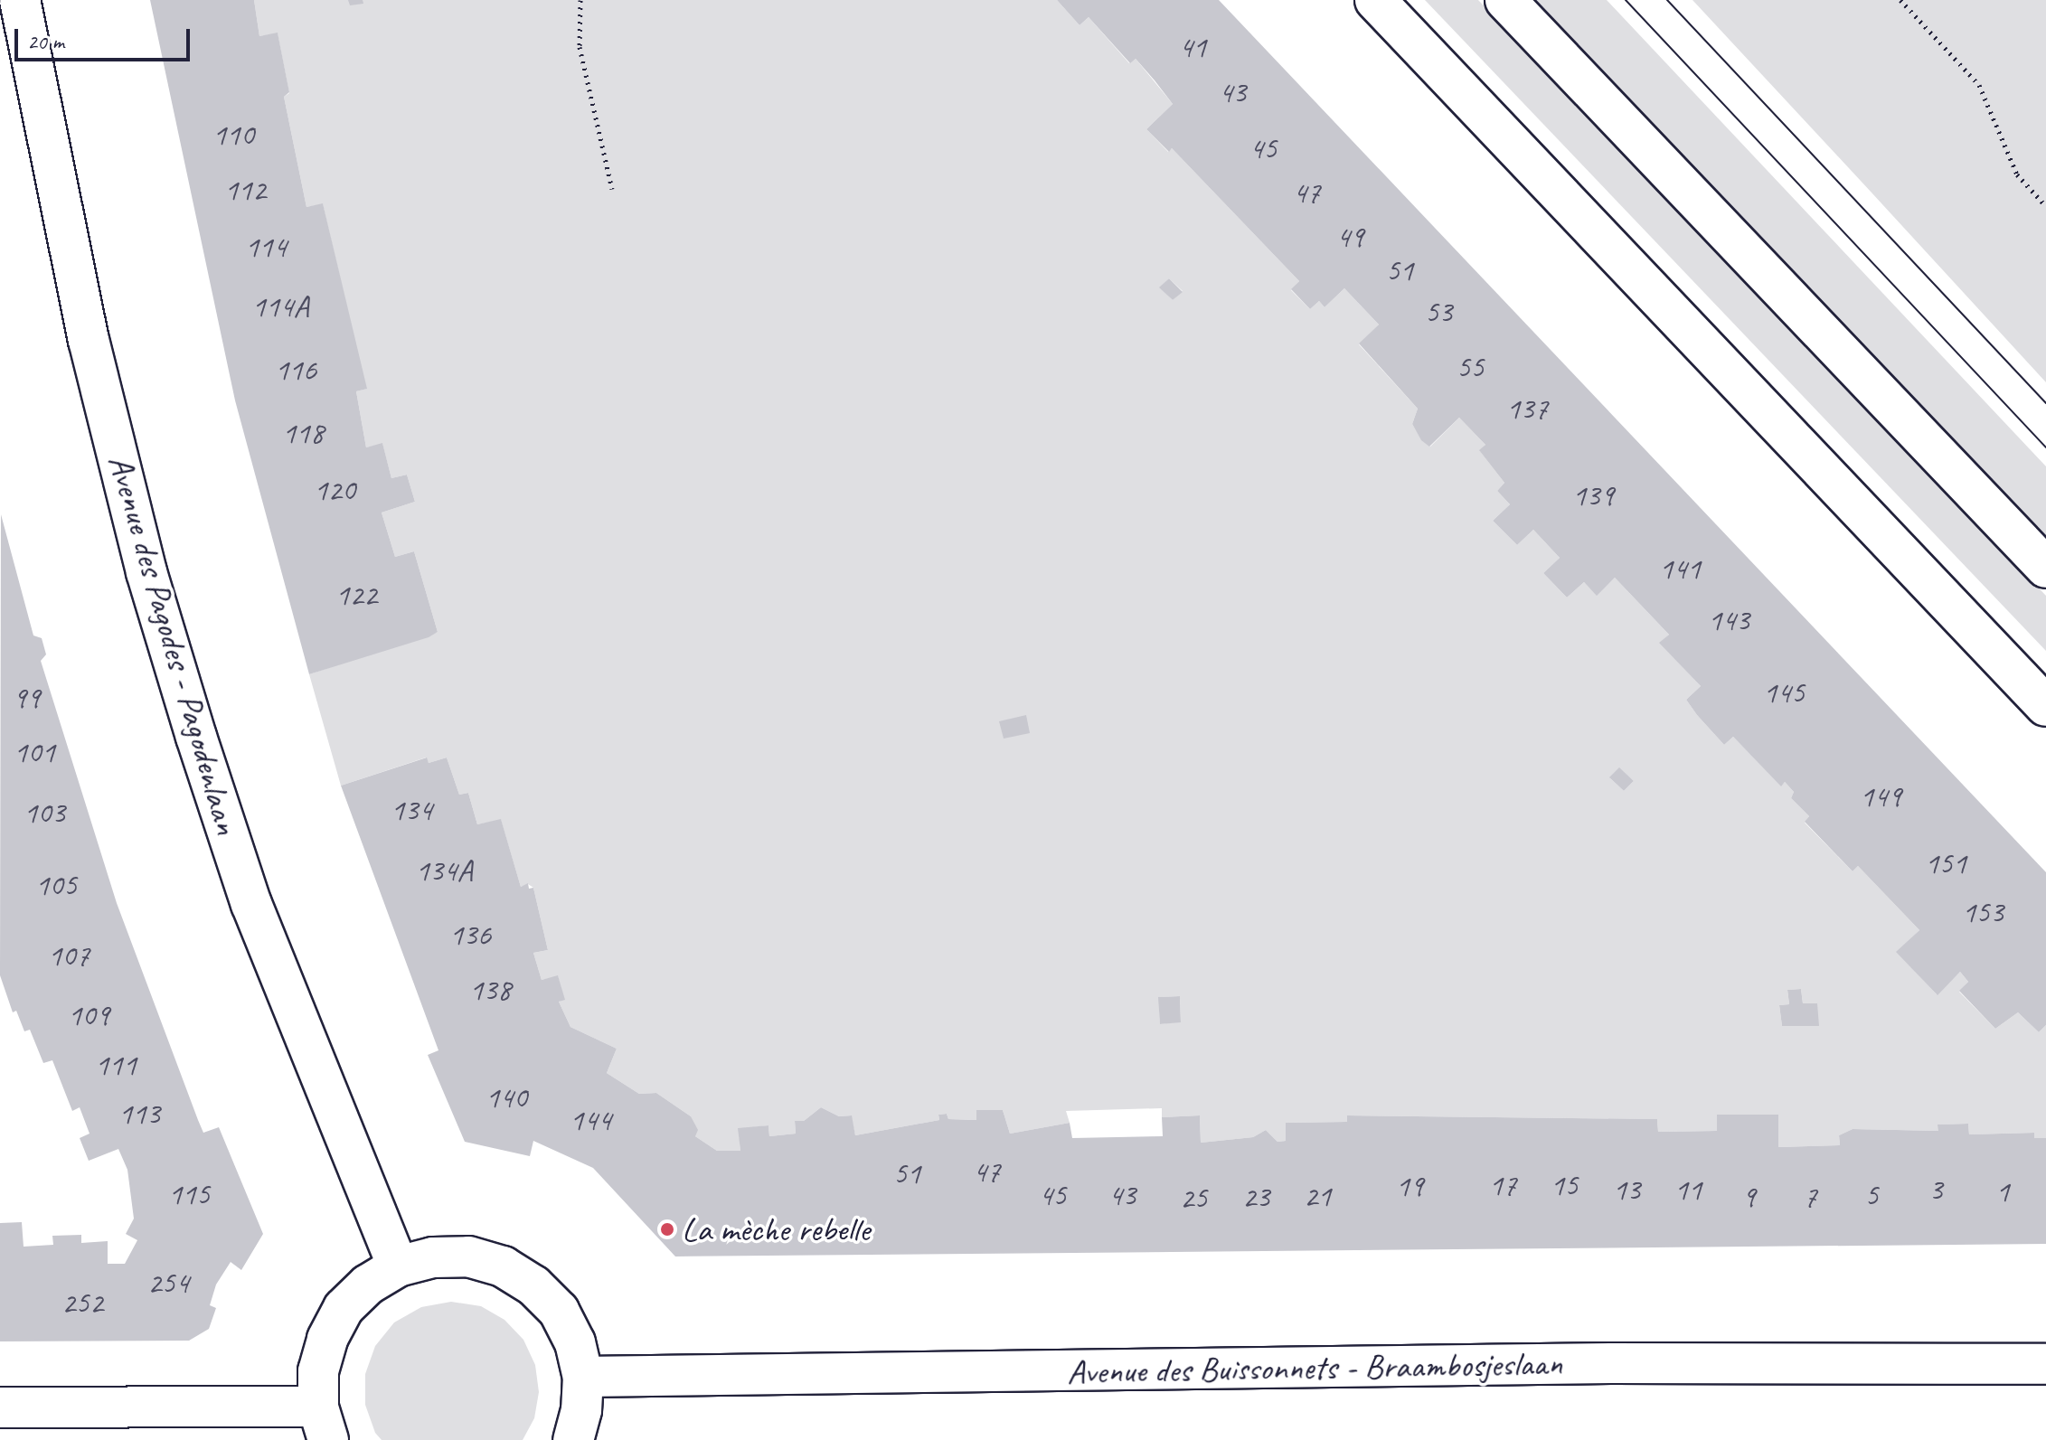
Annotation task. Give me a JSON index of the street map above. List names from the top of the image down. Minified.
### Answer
{"streets":{"street":["Avenue des Pagodes - Pagodenlaan","Avenue des Buissonnets - Braambosjeslaan"]},"places":["La mèche rebelle"],"house_numbers":["41","43","110","45","112","47","49","114","51","114A","53","55","116","137","118","120","139","141","122","143","145","99","101","149","134","103","151","134A","105","153","136","107","138","109","111","140","113","144","47","51","17","15","19","13","11","3","1","115","45","43","5","21","23","9","7","25","254","252"],"scale_bar":"20 m"}
